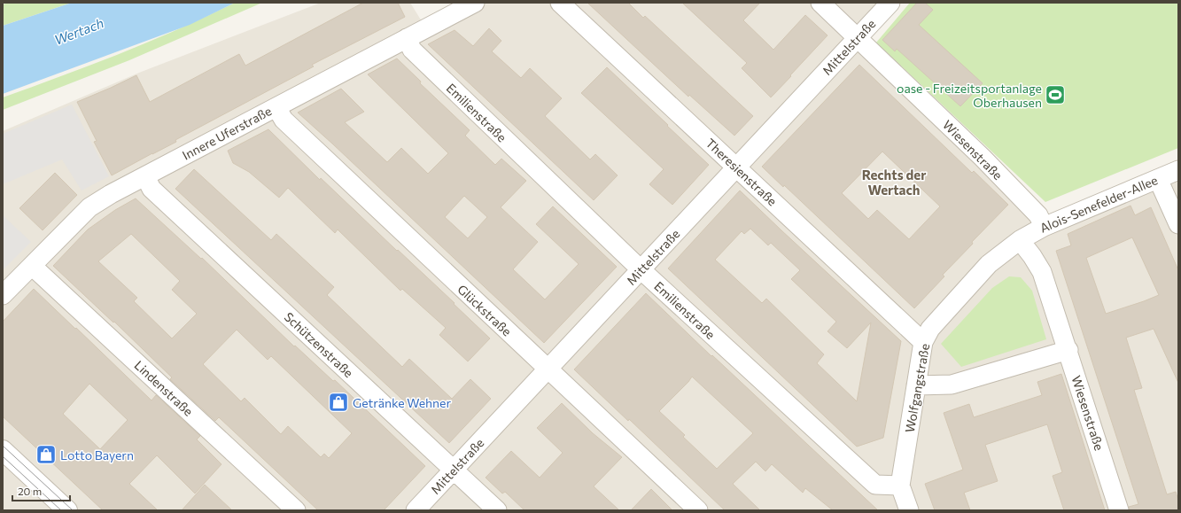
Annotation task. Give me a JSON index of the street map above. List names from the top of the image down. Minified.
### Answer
{"streets":{"street":["Mittelstraße","Emilienstraße","Innere Uferstraße","Wiesenstraße","Theresienstraße","Alois-Senefelder-Allee","Glückstraße","Schützenstraße","Lindenstraße","Wolfgangstraße"]},"crossings":[["Mittelstraße","Emilienstraße"],["Mittelstraße","Wiesenstraße"],["Mittelstraße","Theresienstraße"],["Mittelstraße","Glückstraße"],["Mittelstraße","Schützenstraße"],["Emilienstraße","Innere Uferstraße"],["Emilienstraße","Wolfgangstraße"],["Innere Uferstraße","Glückstraße"],["Innere Uferstraße","Schützenstraße"],["Innere Uferstraße","Lindenstraße"],["Wiesenstraße","Alois-Senefelder-Allee"],["Wiesenstraße","Wolfgangstraße"],["Theresienstraße","Wolfgangstraße"],["Alois-Senefelder-Allee","Wolfgangstraße"]],"districts":["Rechts der Wertach"],"water":["Wertach"],"places":{"sports":["oase - Freizeitsportanlage Oberhausen"],"shop":["Getränke Wehner","Lotto Bayern"]},"scale_bar":"20 m"}
